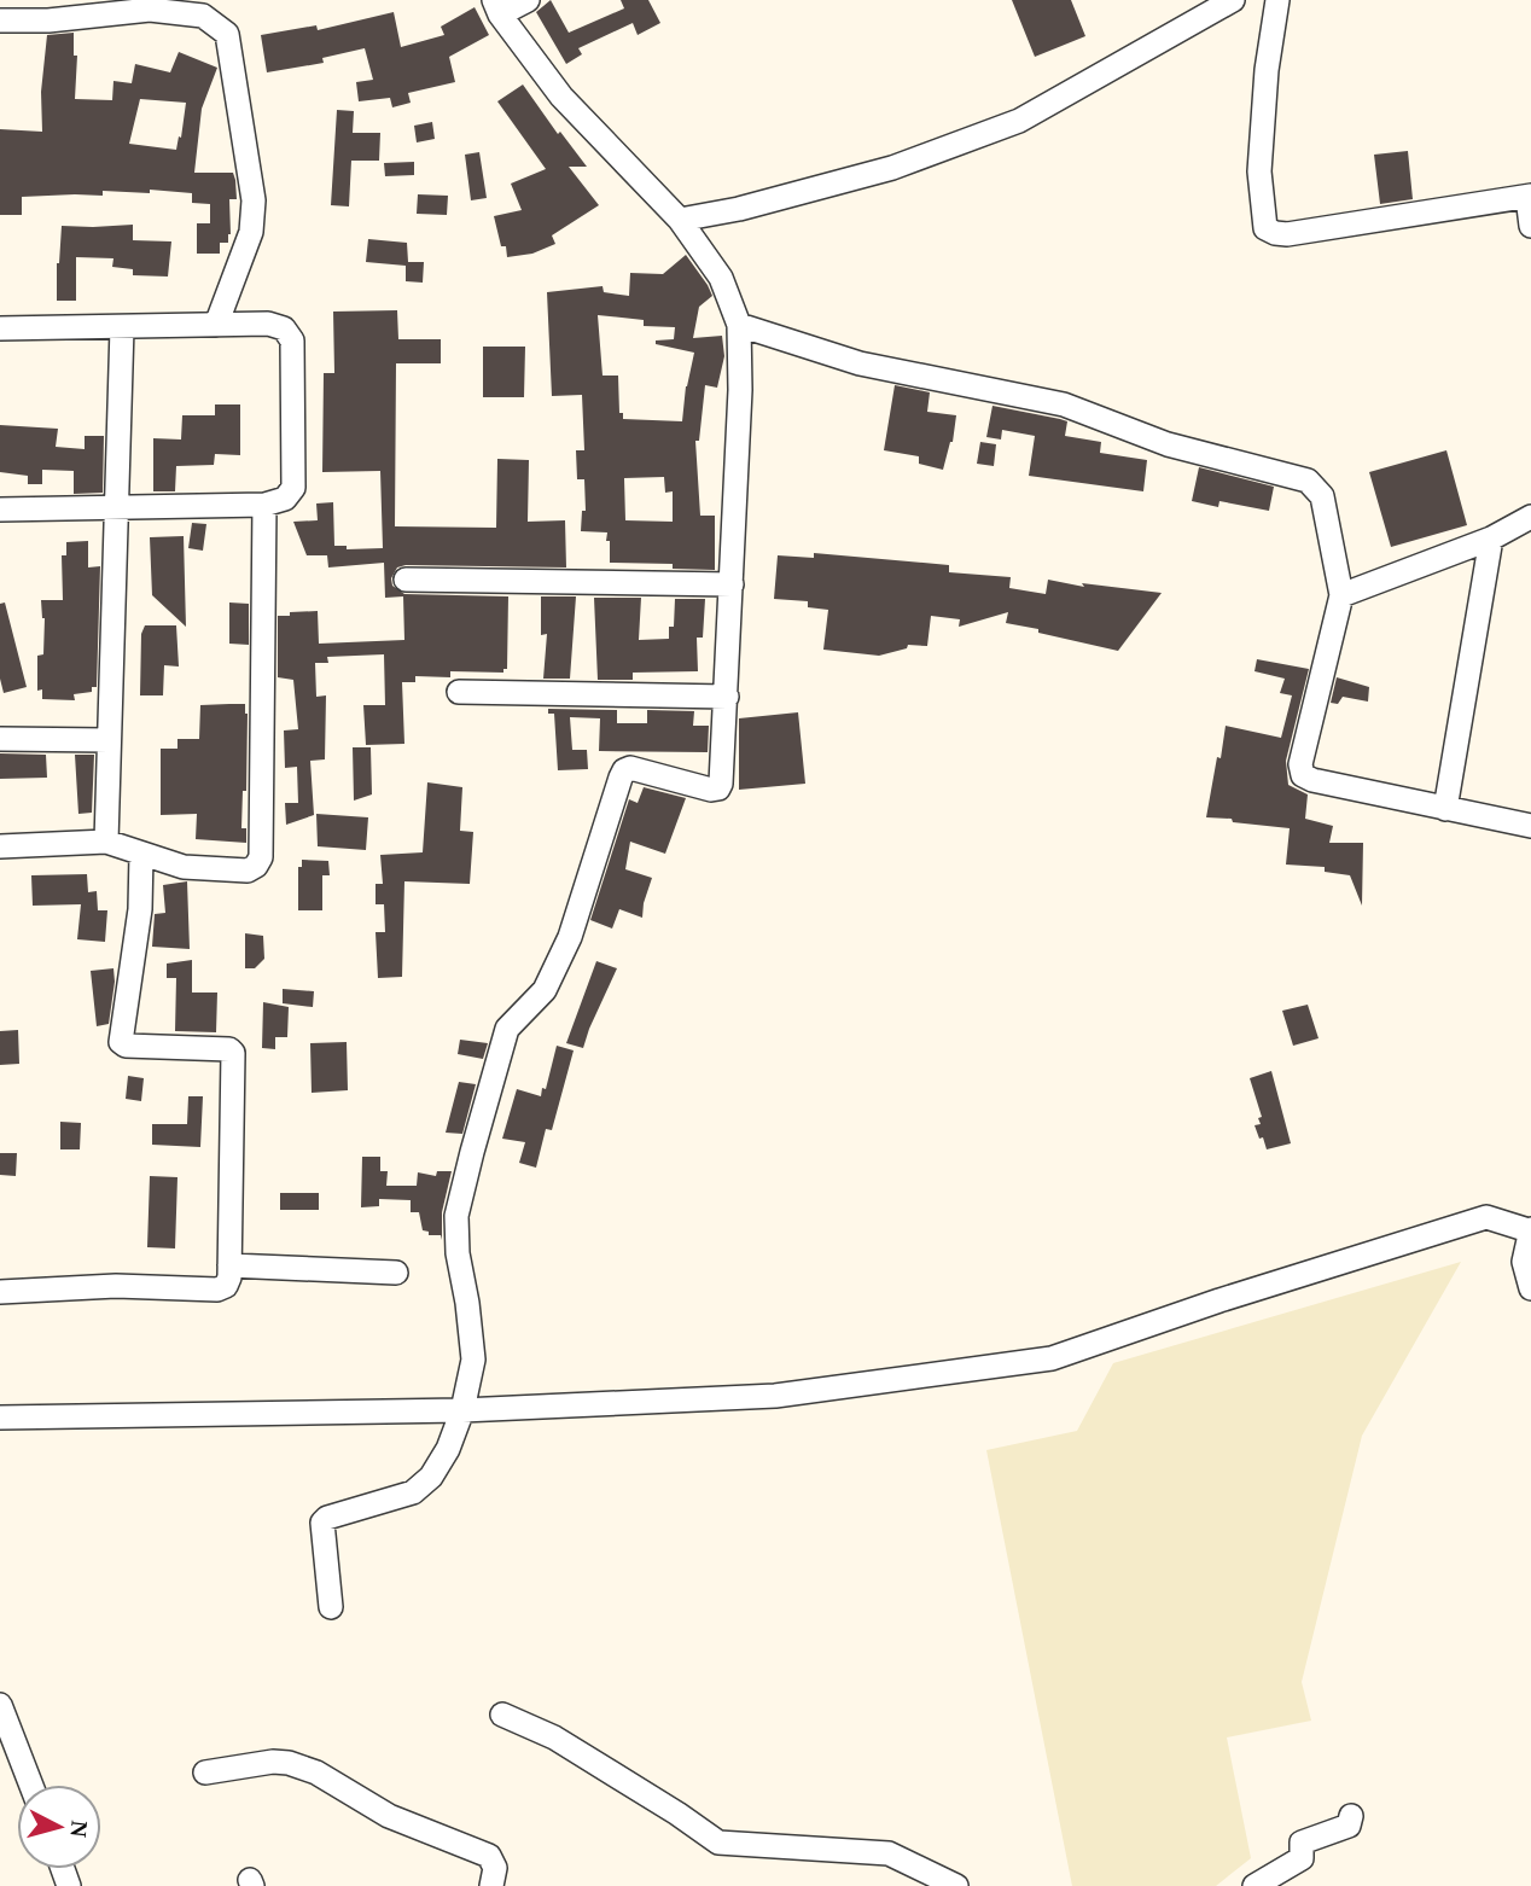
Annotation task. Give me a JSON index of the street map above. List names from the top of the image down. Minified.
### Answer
{"north":"right"}
